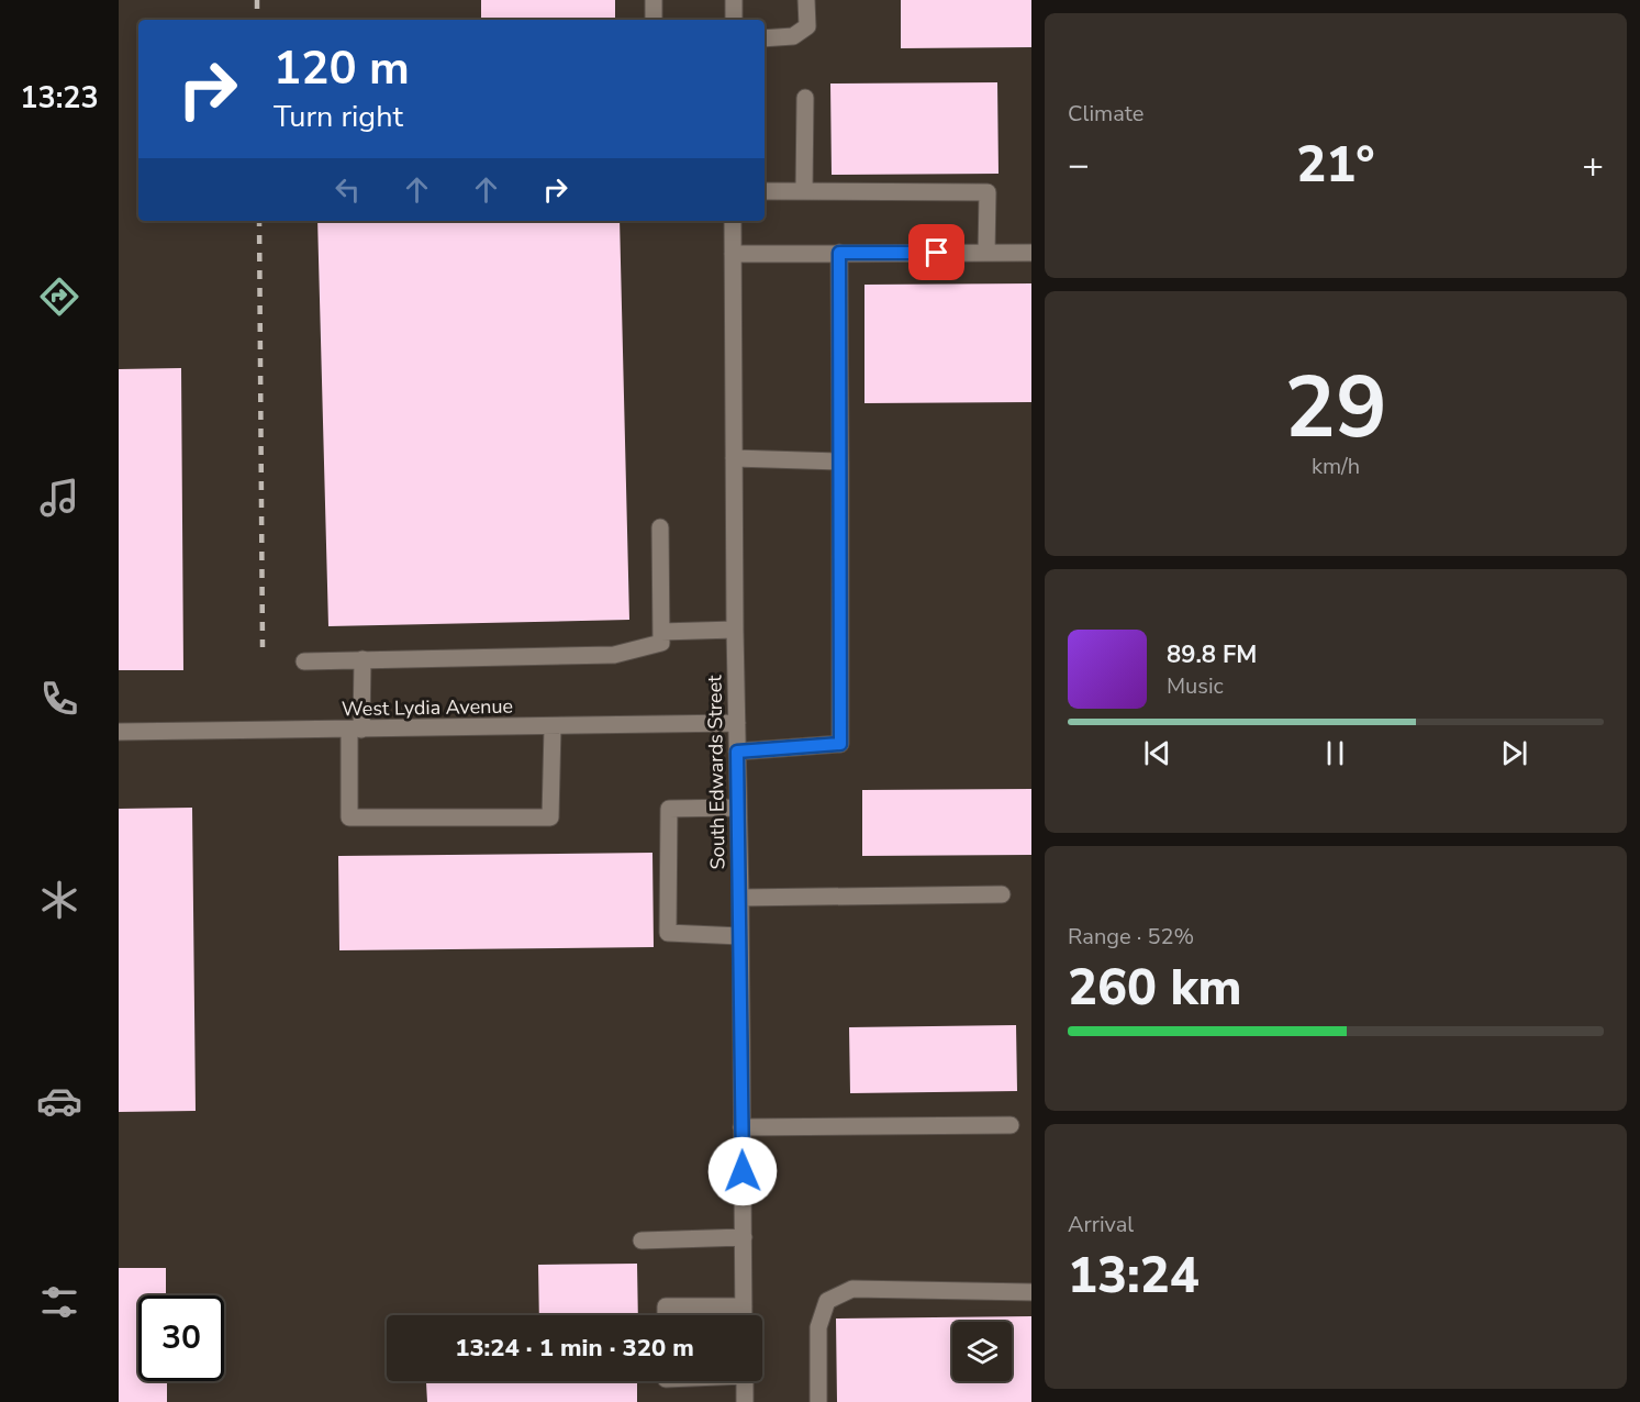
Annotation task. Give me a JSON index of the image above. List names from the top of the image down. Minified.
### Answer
{"streets":{"street":["West Lydia Avenue","South Edwards Street"]},"crossings":[["West Lydia Avenue","South Edwards Street"]],"page":{"tabs":"13:23","tile":["Climate",["29","km/h"],["Range · 52%","260 km"],["Arrival","13:24"]],"turn":["120 m","Turn right"],"heat":["−","21°","+"],"song":["89.8 FM","Music"],"limit":"30","trip":"13:24 · 1 min · 320 m"}}
